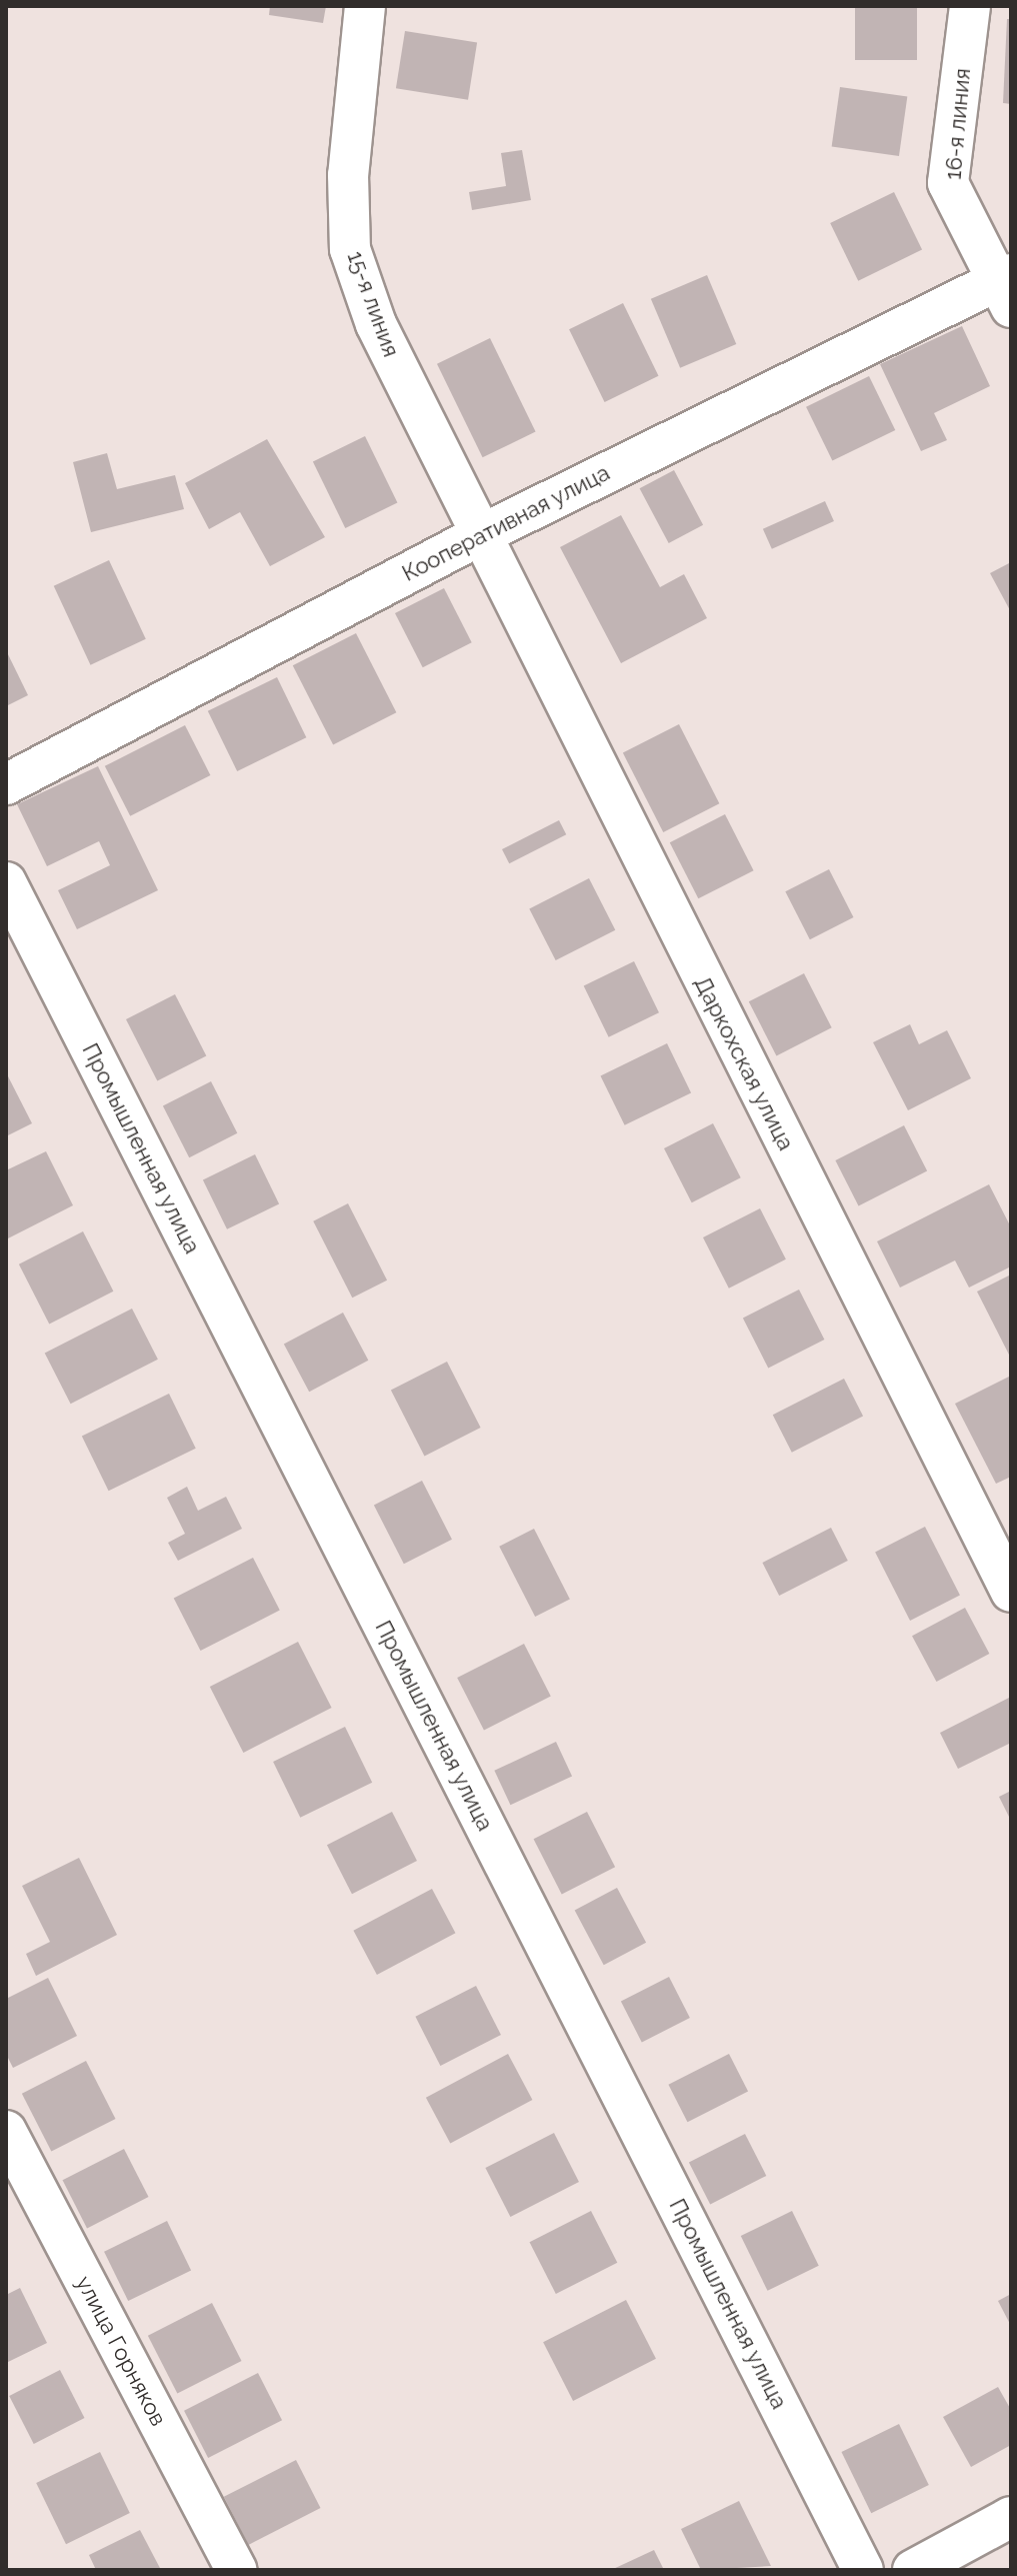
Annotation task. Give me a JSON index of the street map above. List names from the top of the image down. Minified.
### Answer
{"streets":{"street":["16-я линия","15-я линия","Кооперативная улица","Даркохская улица","Промышленная улица","улица Горняков"]},"crossings":[["16-я линия","Кооперативная улица"],["15-я линия","Кооперативная улица"],["15-я линия","Даркохская улица"],["Кооперативная улица","Даркохская улица"]]}
